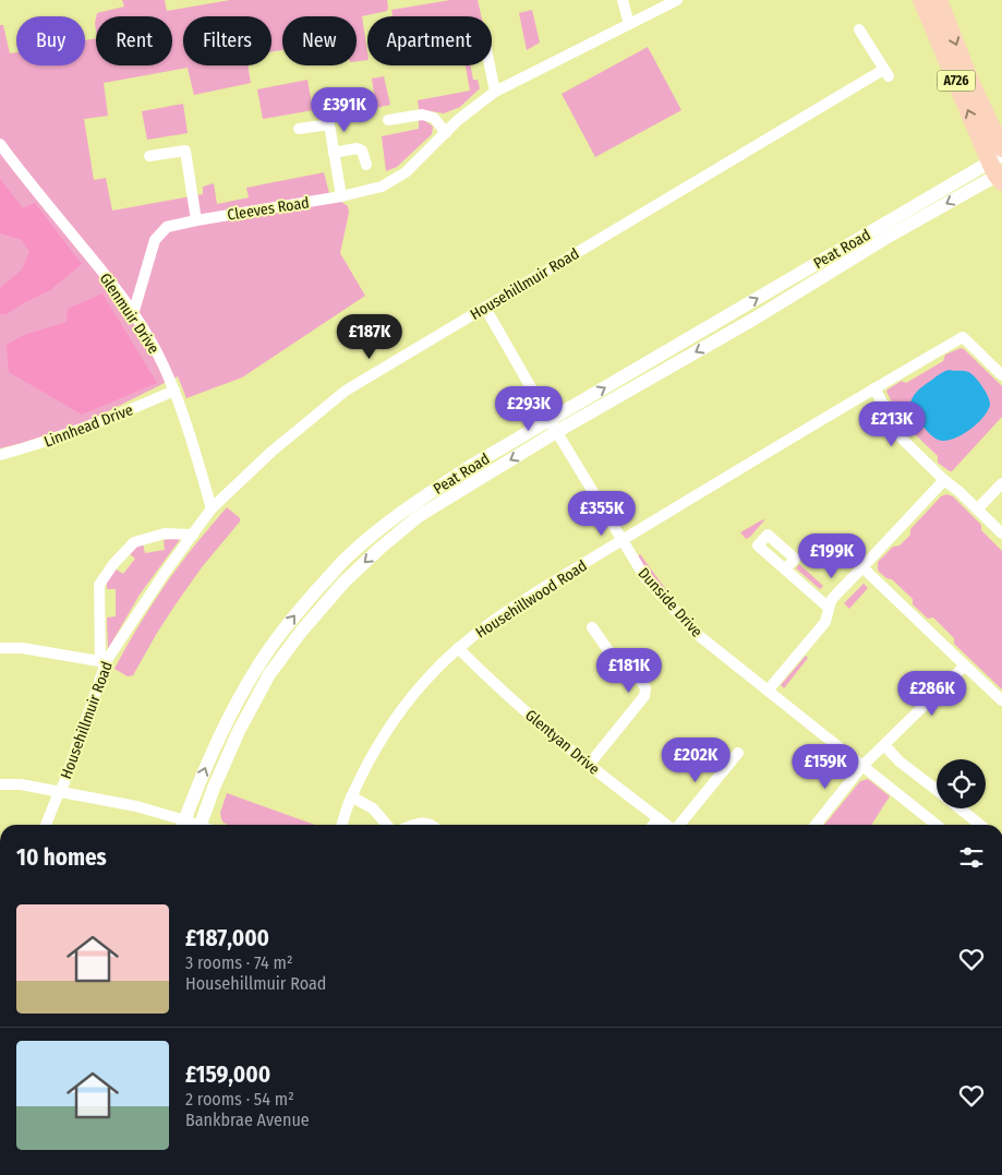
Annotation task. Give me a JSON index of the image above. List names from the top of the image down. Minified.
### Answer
{"streets":{"main road":["A726"],"street":["Cleeves Road","Peat Road","Househillmuir Road","Glenmuir Drive","Linnhead Drive","Househillwood Road","Dunside Drive","Glentyan Drive"]},"crossings":[["A726","Peat Road"],["Cleeves Road","Glenmuir Drive"],["Peat Road","Dunside Drive"],["Househillmuir Road","Glenmuir Drive"],["Househillmuir Road","Dunside Drive"],["Glenmuir Drive","Linnhead Drive"],["Househillwood Road","Dunside Drive"],["Househillwood Road","Glentyan Drive"]],"page":{"chip":["Buy","Rent","Filters","New","Apartment"],"price":["£391K","£187K","£293K","£213K","£355K","£199K","£181K","£286K","£202K","£159K"],"heading":"10 homes","list":[{"name":"£187,000","note":"3 rooms · 74 m² · Househillmuir Road"},{"name":"£159,000","note":"2 rooms · 54 m² · Bankbrae Avenue"}]}}
